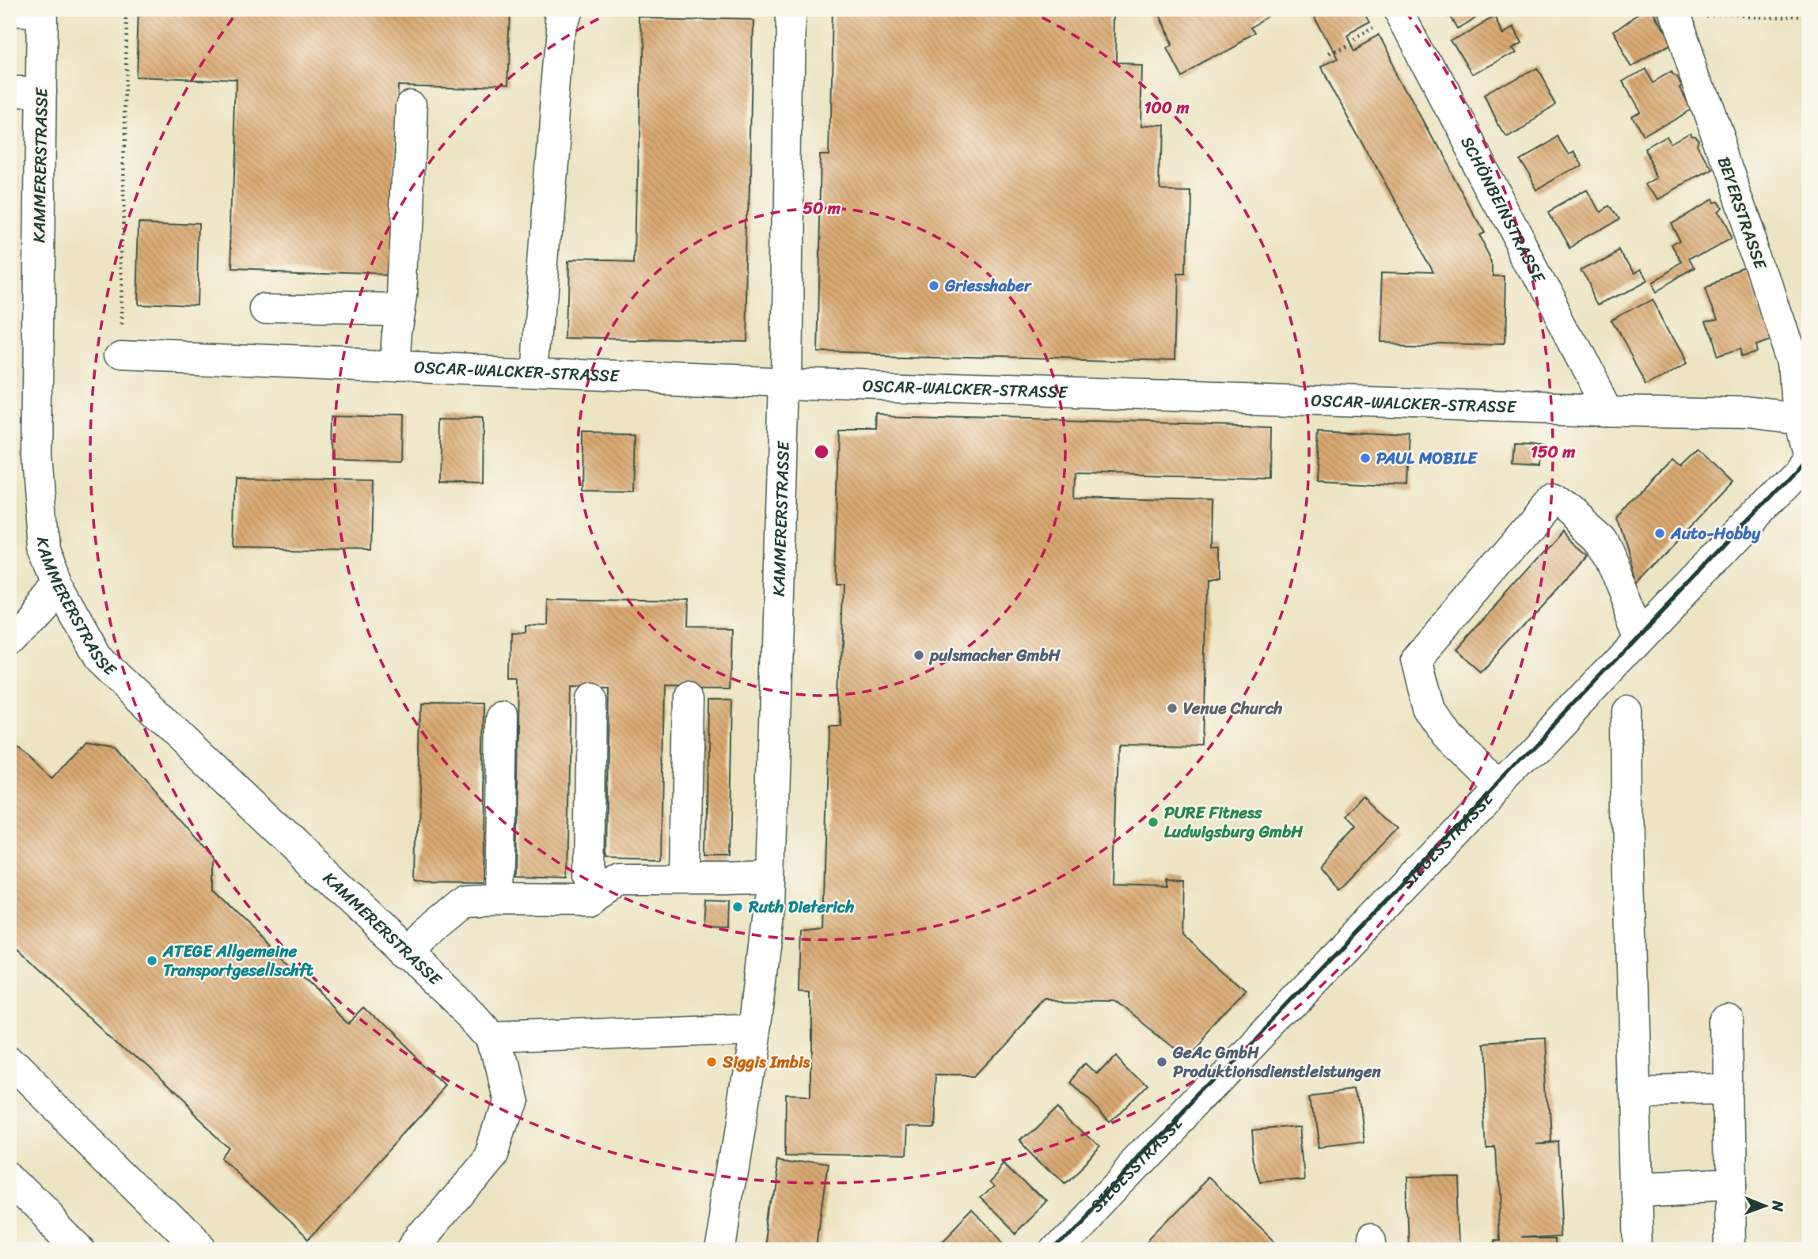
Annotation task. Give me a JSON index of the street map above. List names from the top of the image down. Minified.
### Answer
{"streets":{"street":["KAMMERERSTRASSE","SCHÖNBEINSTRASSE","BEYERSTRASSE","OSCAR-WALCKER-STRASSE","SIEGESSTRASSE"]},"crossings":[["KAMMERERSTRASSE","OSCAR-WALCKER-STRASSE"],["SCHÖNBEINSTRASSE","OSCAR-WALCKER-STRASSE"],["BEYERSTRASSE","OSCAR-WALCKER-STRASSE"],["BEYERSTRASSE","SIEGESSTRASSE"],["OSCAR-WALCKER-STRASSE","SIEGESSTRASSE"]],"places":["Griesshaber","PAUL MOBILE","Auto-Hobby","pulsmacher GmbH","Venue Church","PURE Fitness Ludwigsburg GmbH","Ruth Dieterich","ATEGE Allgemeine Transportgesellschft","Siggis Imbis","GeAc GmbH Produktionsdienstleistungen"],"north":"right","rings":["100 m","50 m","150 m"]}
